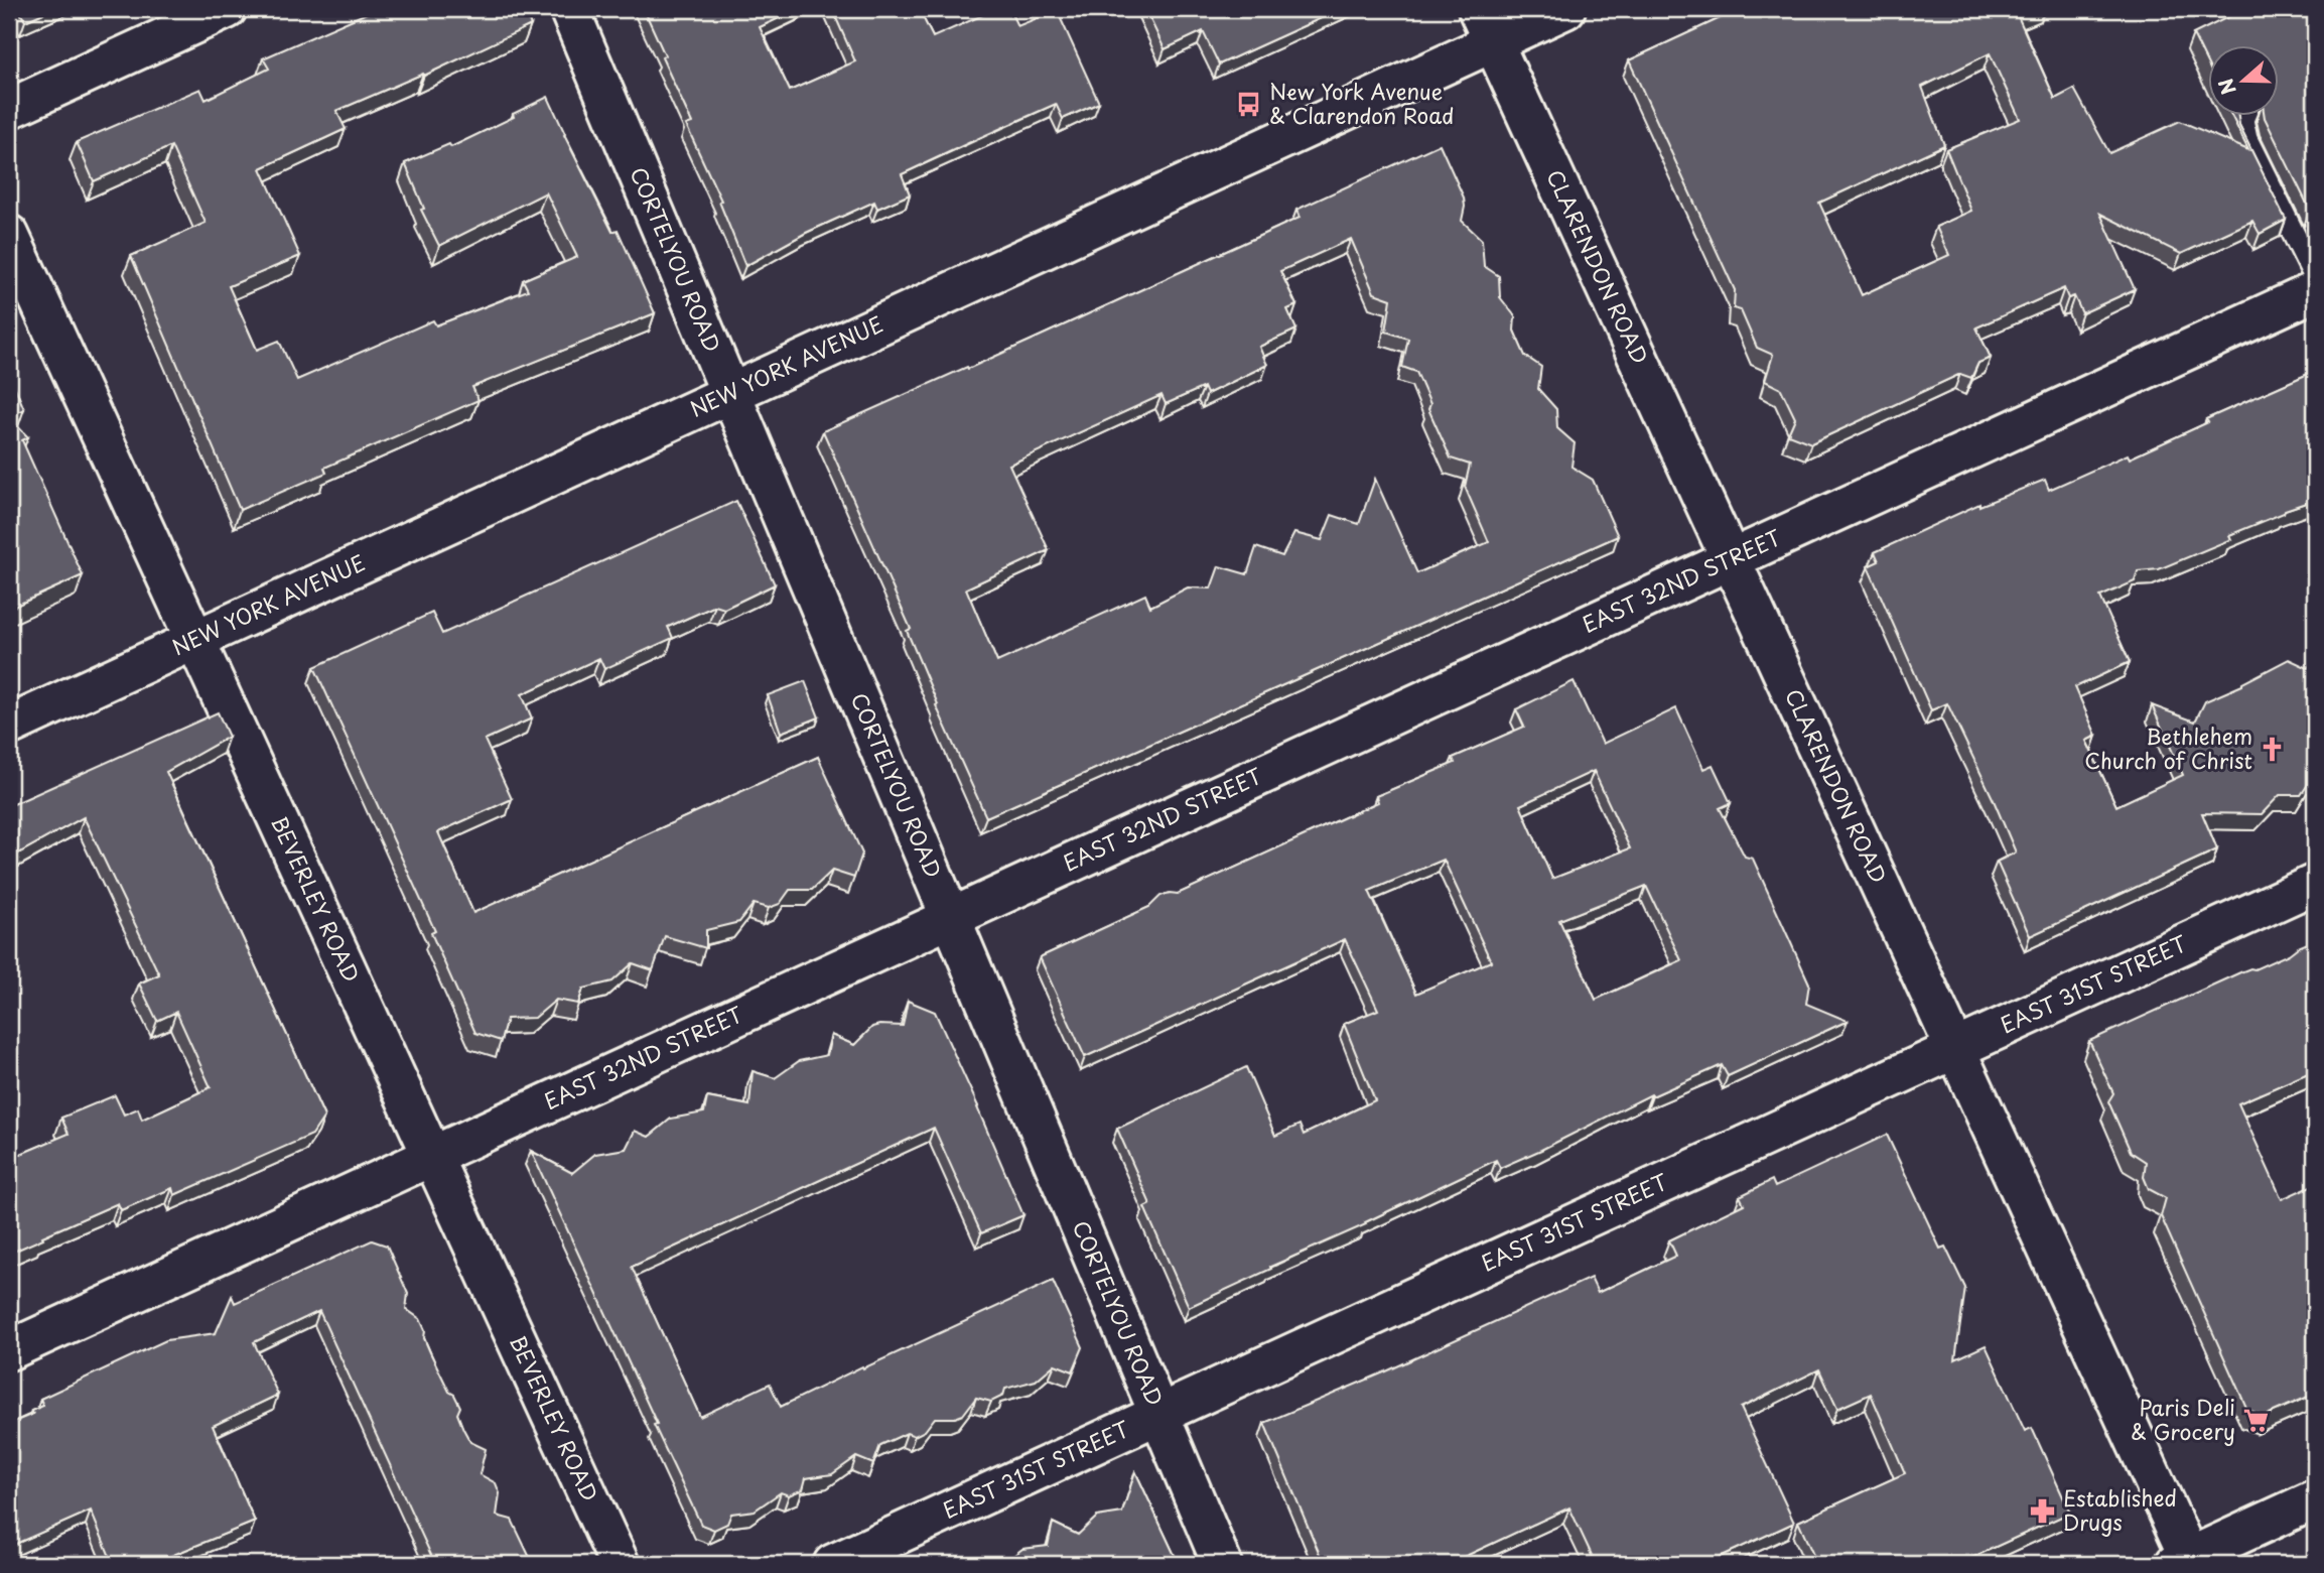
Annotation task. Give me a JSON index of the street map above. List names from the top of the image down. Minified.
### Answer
{"streets":{"street":["CORTELYOU ROAD","CLARENDON ROAD","NEW YORK AVENUE","EAST 32ND STREET","BEVERLEY ROAD","EAST 31ST STREET"]},"crossings":[["CORTELYOU ROAD","NEW YORK AVENUE"],["CORTELYOU ROAD","EAST 32ND STREET"],["CORTELYOU ROAD","EAST 31ST STREET"],["CLARENDON ROAD","NEW YORK AVENUE"],["CLARENDON ROAD","EAST 32ND STREET"],["CLARENDON ROAD","EAST 31ST STREET"],["NEW YORK AVENUE","BEVERLEY ROAD"],["EAST 32ND STREET","BEVERLEY ROAD"]],"places":{"bus stop":["New York Avenue & Clarendon Road"],"church":["Bethlehem Church of Christ"],"supermarket":["Paris Deli & Grocery"],"pharmacy":["Established Drugs"]},"north":"left"}
